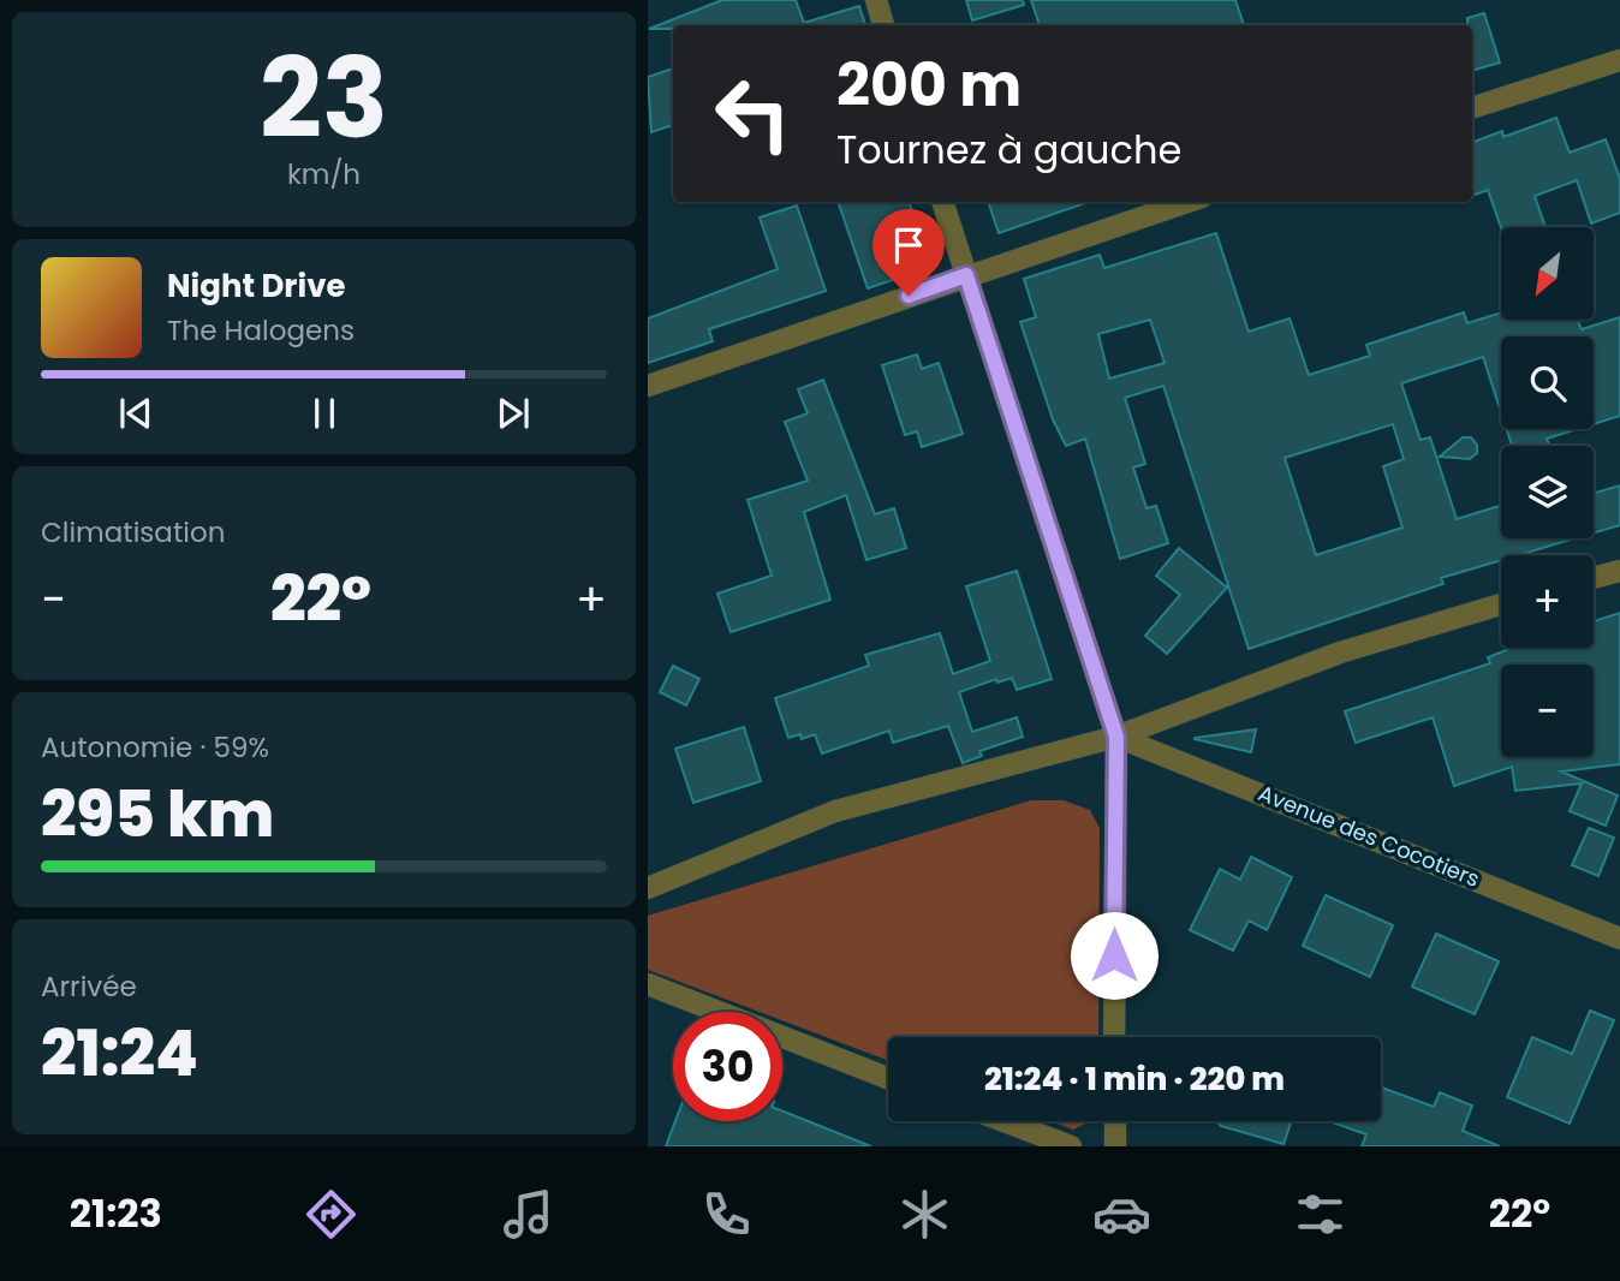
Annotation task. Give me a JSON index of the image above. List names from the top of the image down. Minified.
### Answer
{"streets":{"street":["Avenue des Cocotiers"]},"north":"bottom left","page":{"tile":[["23","km/h"],"Climatisation",["Autonomie · 59%","295 km"],["Arrivée","21:24"]],"turn":["200 m","Tournez à gauche"],"map_buttons":["+","−"],"song":["Night Drive","The Halogens"],"heat":["−","22°","+"],"limit":"30","trip":"21:24 · 1 min · 220 m","tabs":["21:23","22°"]}}
